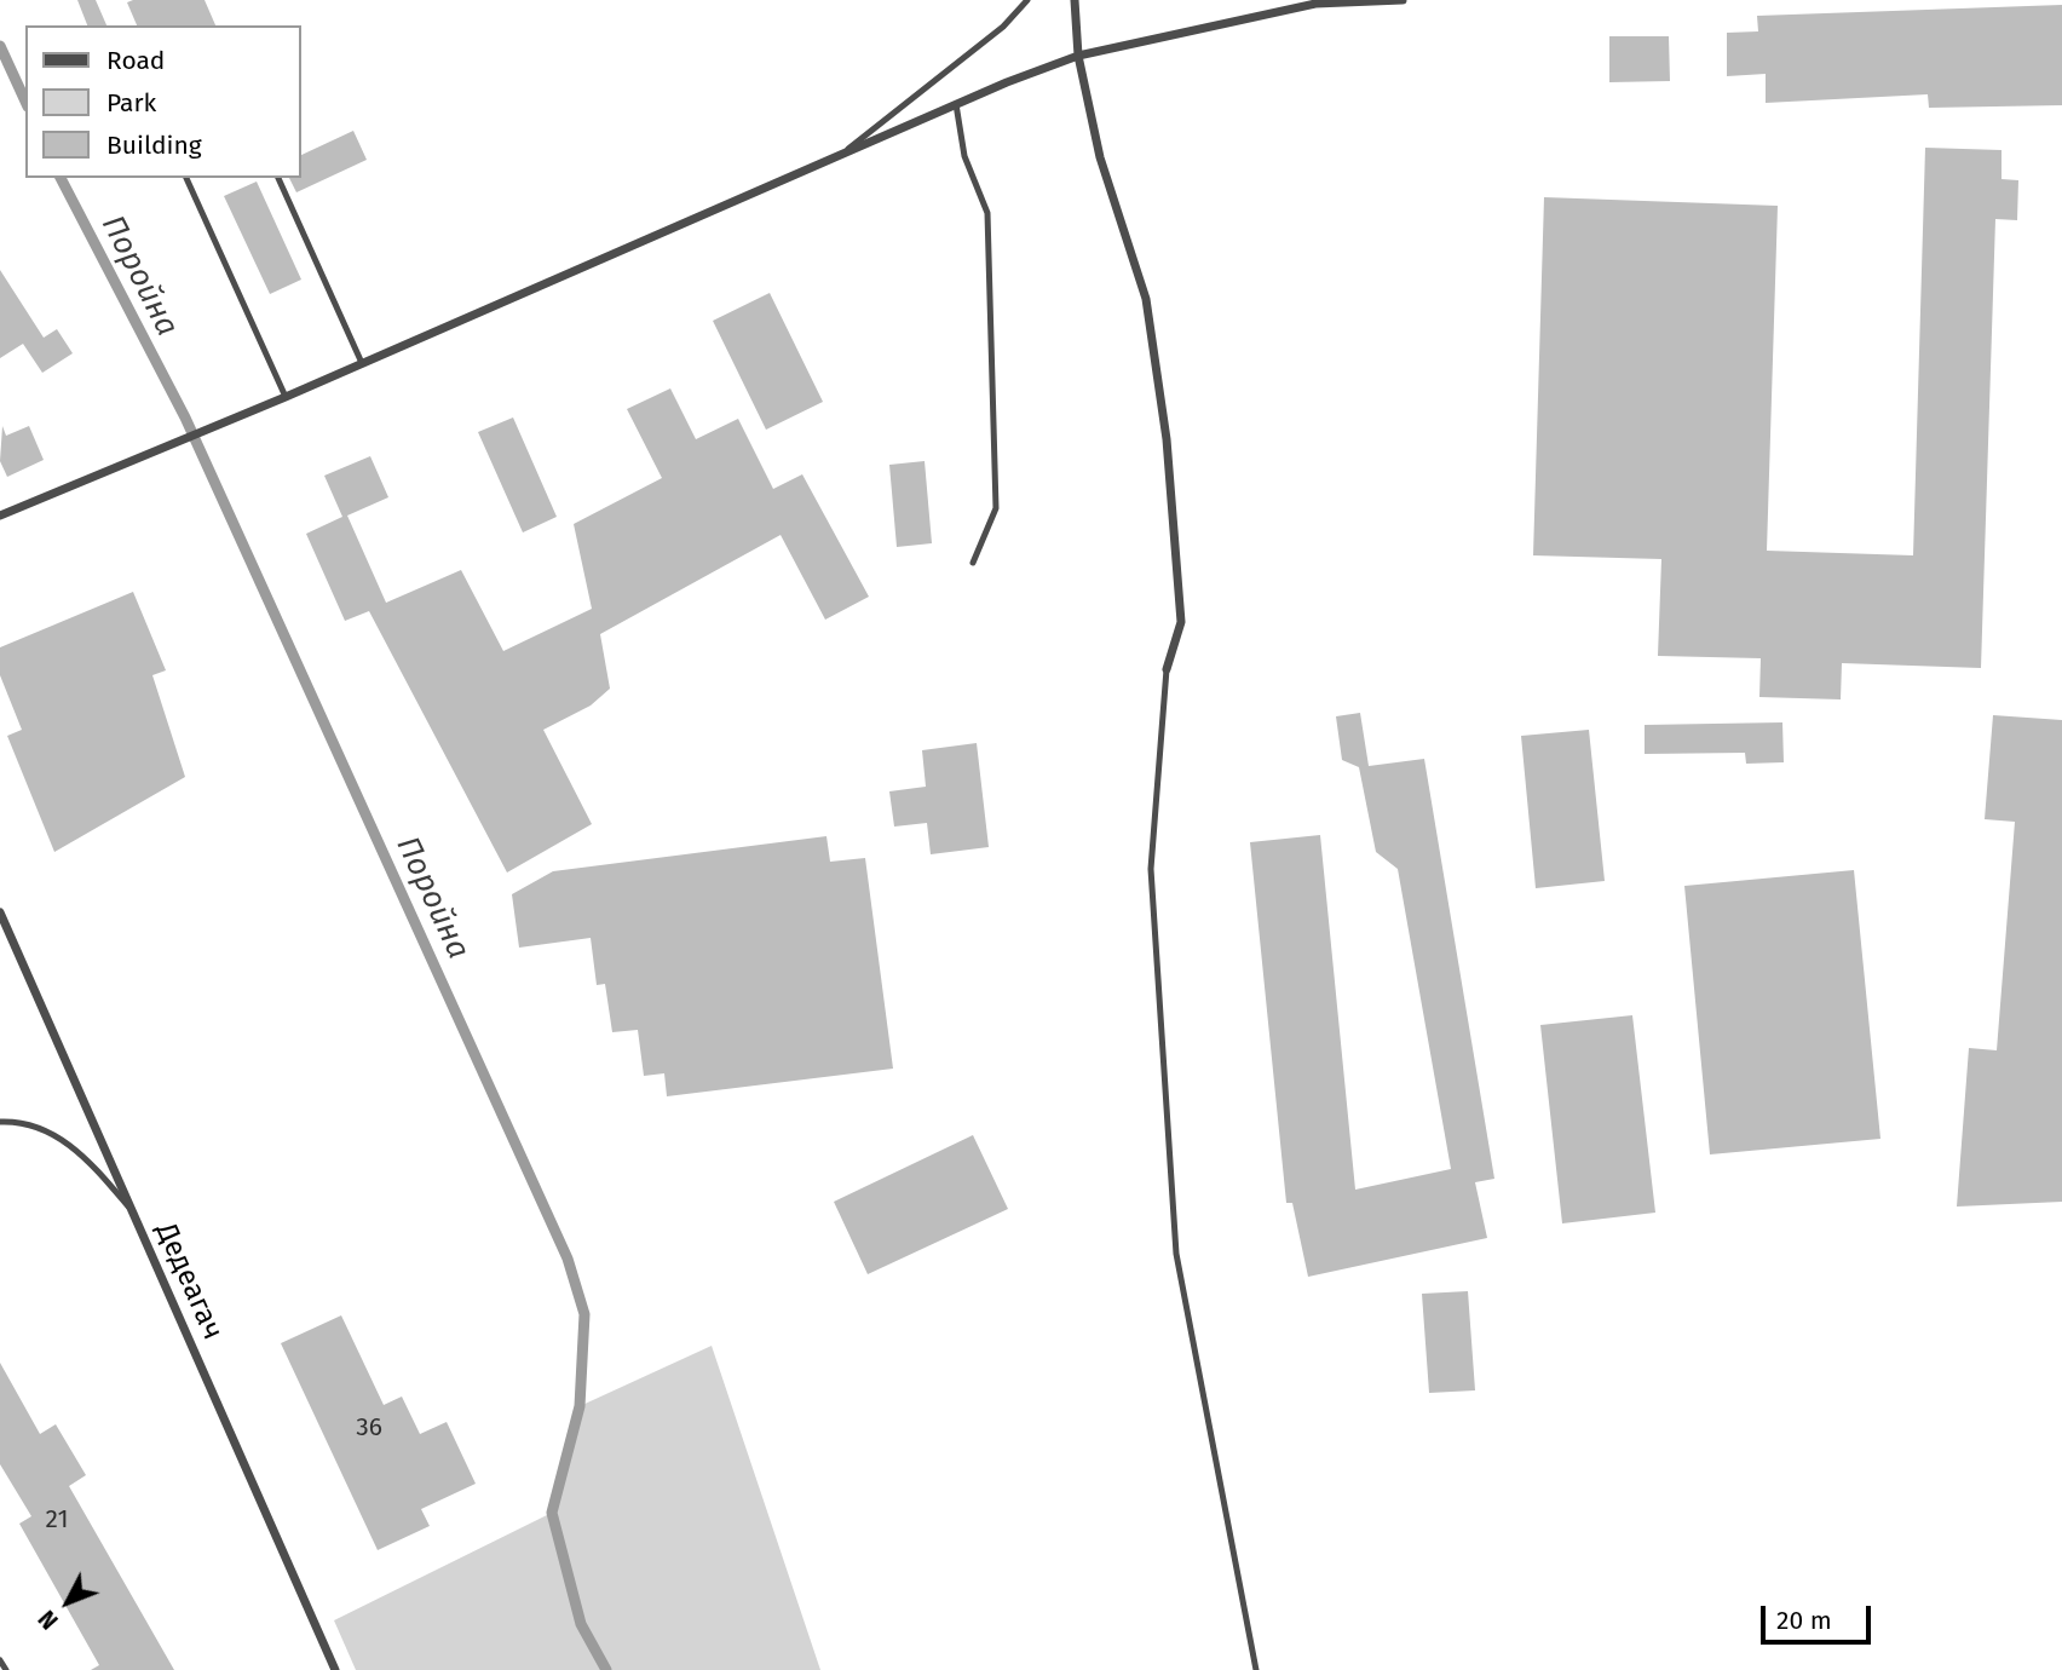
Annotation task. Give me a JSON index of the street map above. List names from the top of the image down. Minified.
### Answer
{"streets":{"street":["Дедеагач"]},"water":["Поройна"],"house_numbers":["36","21"],"legend":["Road","Park","Building"],"scale_bar":"20 m","north":"bottom left"}
